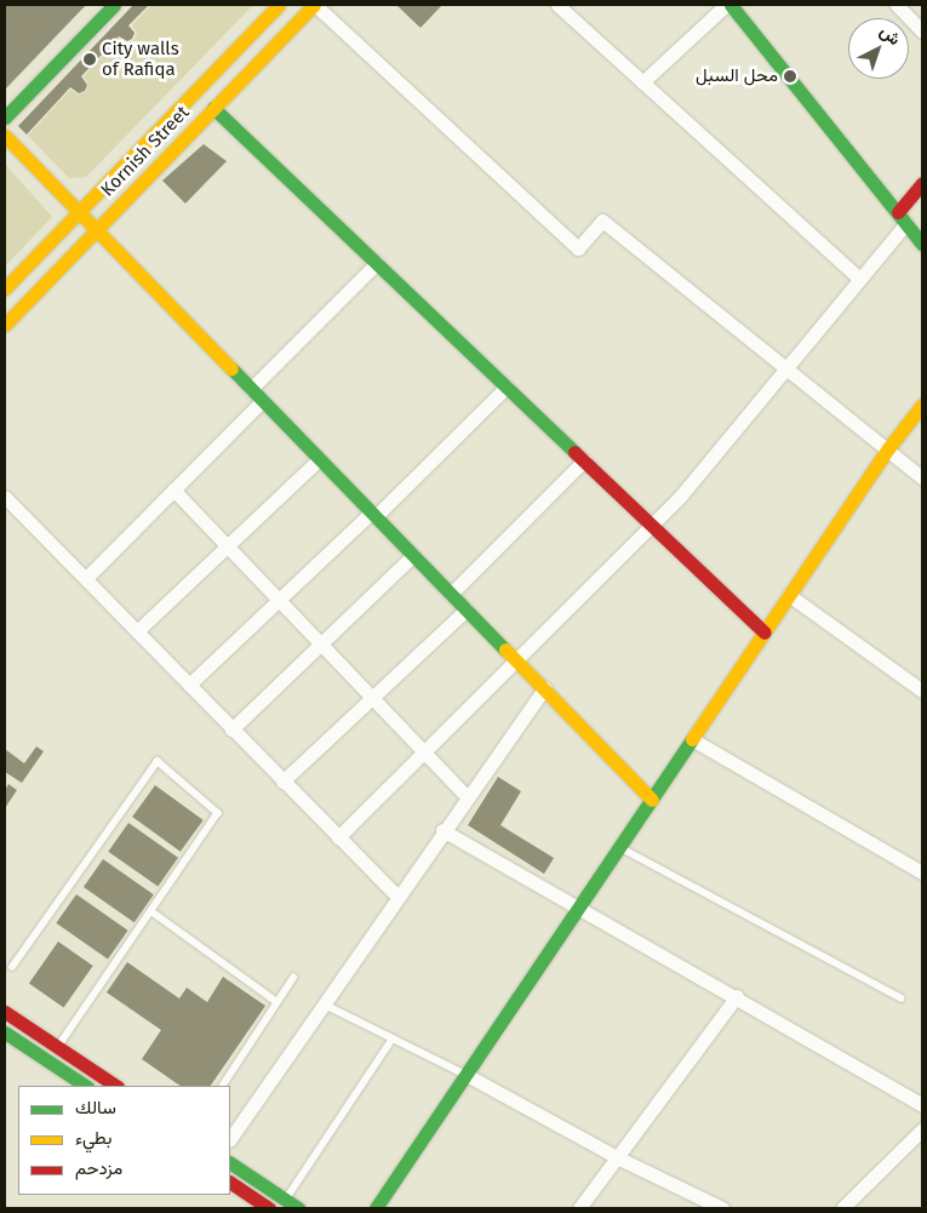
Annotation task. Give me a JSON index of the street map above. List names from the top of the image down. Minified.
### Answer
{"streets":{"street":["Kornish Street"]},"places":["City walls of Rafiqa","محل السبل"],"legend":["سالك","بطيء","مزدحم"],"north":"top right"}
